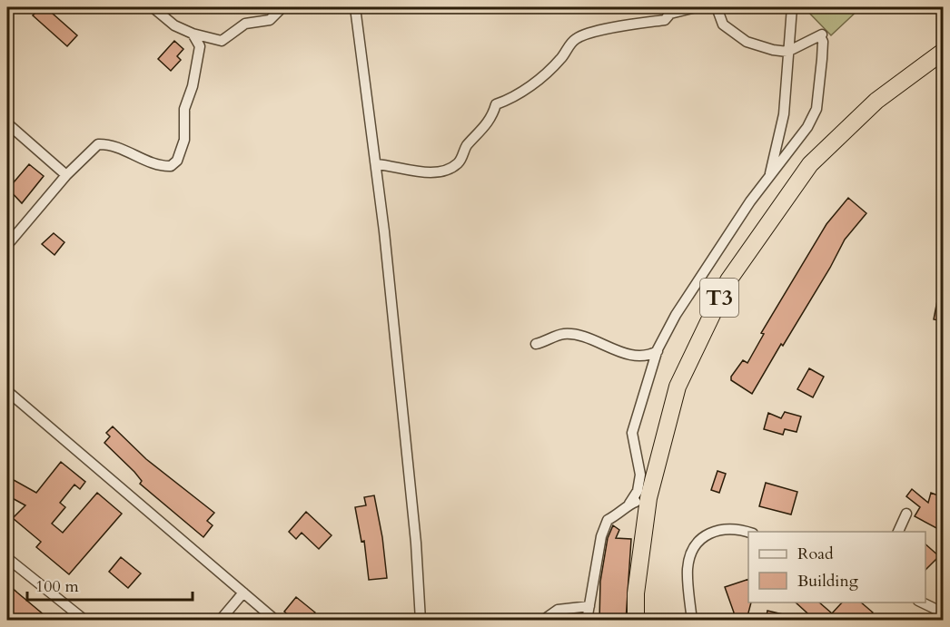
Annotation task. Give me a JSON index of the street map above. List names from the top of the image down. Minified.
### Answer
{"streets":{"highway":["T3"]},"legend":["Road","Building"],"scale_bar":"100 m"}
